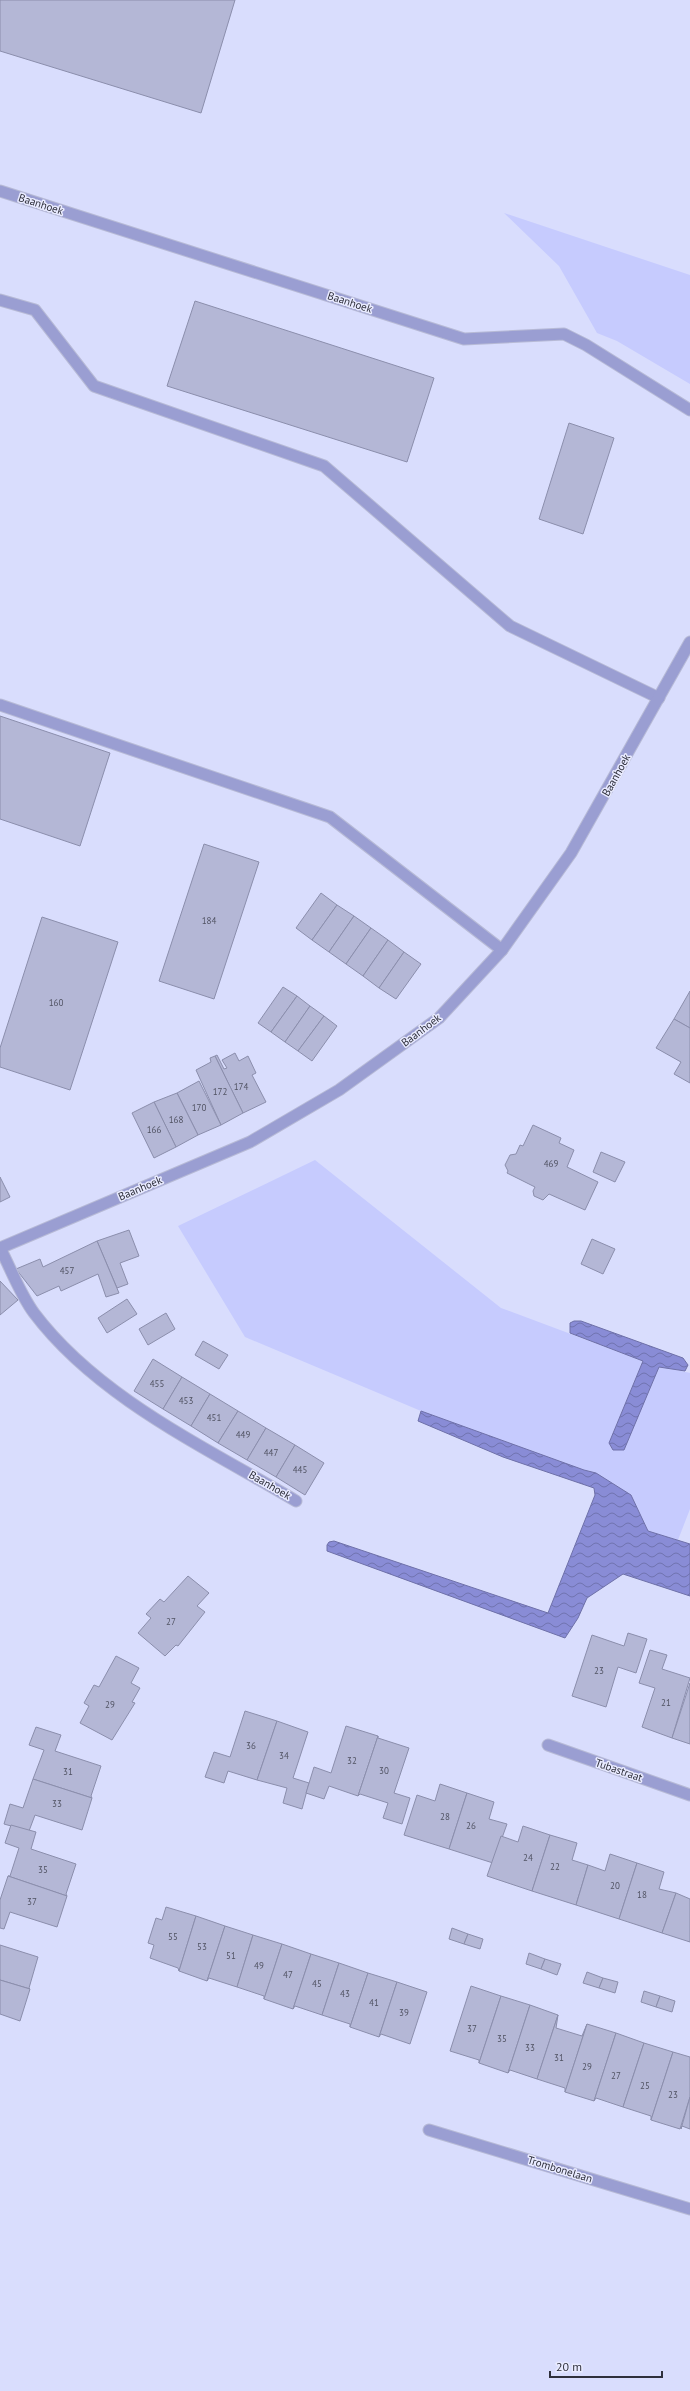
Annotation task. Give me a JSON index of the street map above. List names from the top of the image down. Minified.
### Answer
{"streets":{"street":["Baanhoek","Tubastraat","Trombonelaan"]},"house_numbers":["184","160","174","172","170","168","166","469","457","455","453","451","449","447","445","27","23","21","29","36","34","32","30","31","33","28","26","24","22","35","20","18","37","55","53","51","49","47","45","43","41","39","37","35","33","31","29","27","25","23"],"scale_bar":"20 m"}
